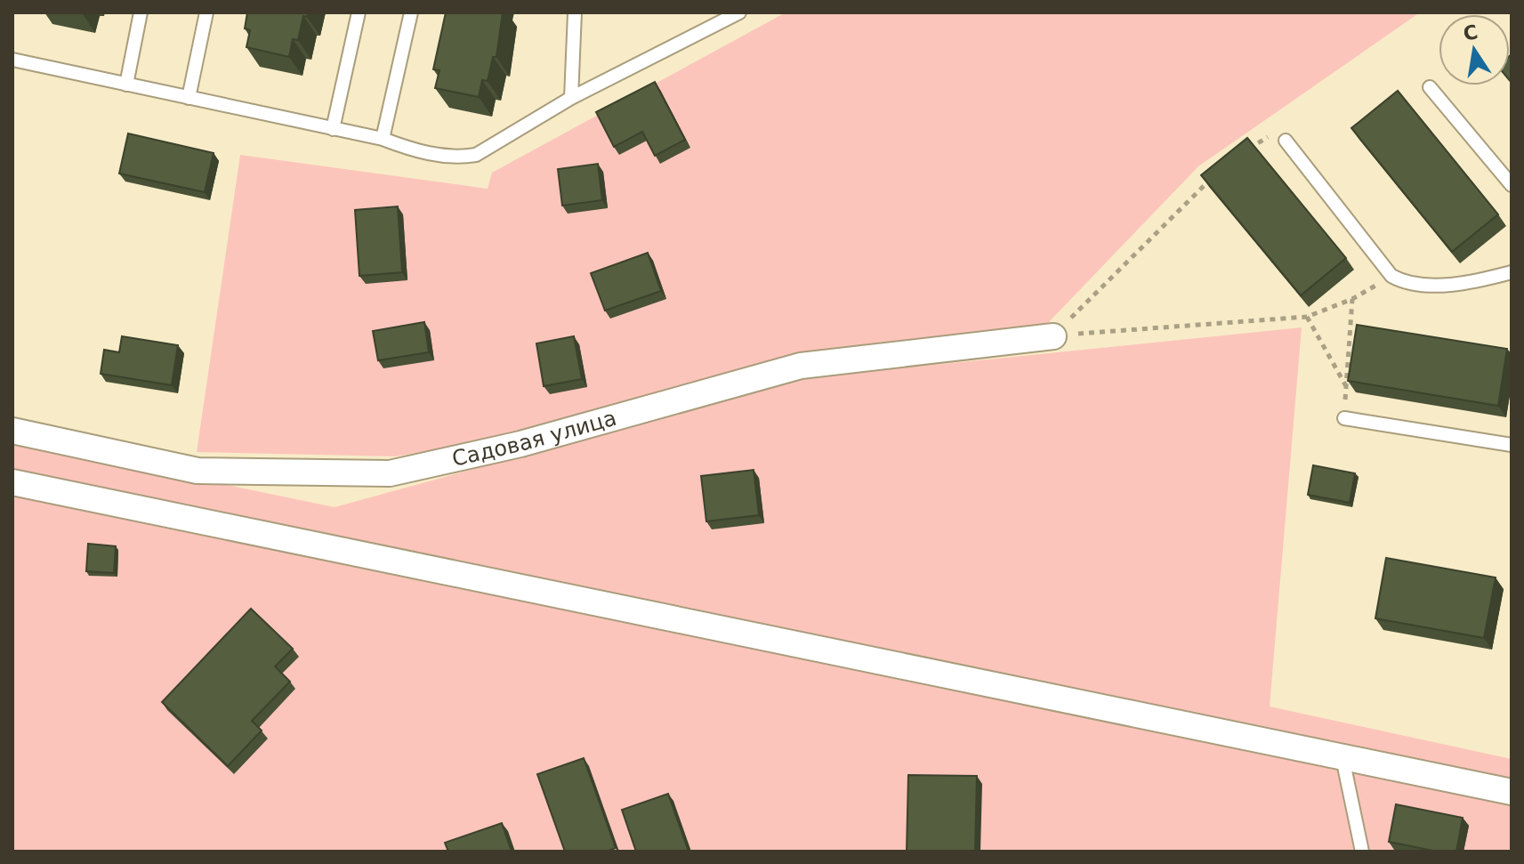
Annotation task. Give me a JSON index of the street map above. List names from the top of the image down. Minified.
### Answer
{"streets":{"street":["Садовая улица"]},"north":"top"}
